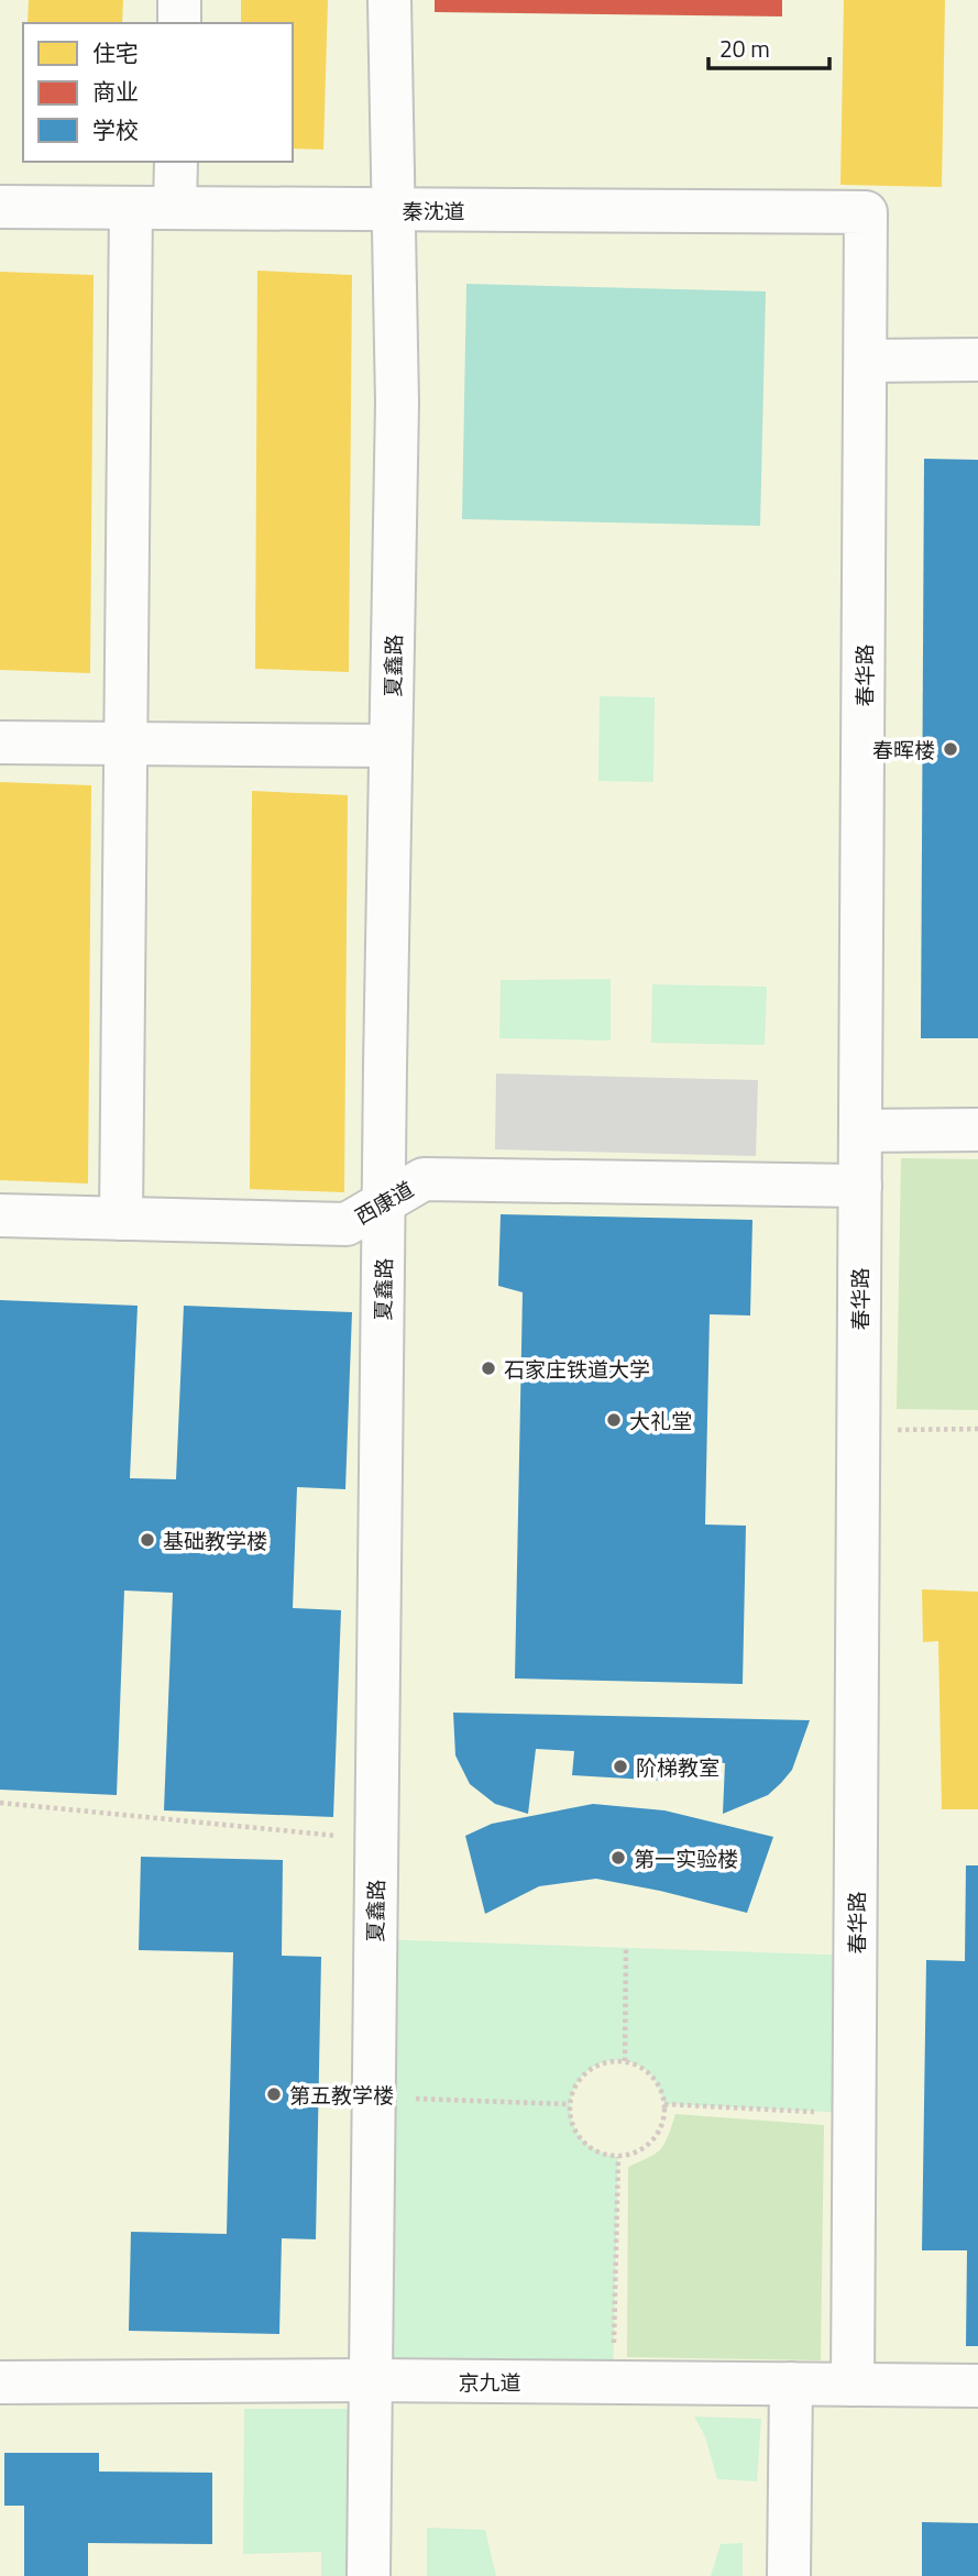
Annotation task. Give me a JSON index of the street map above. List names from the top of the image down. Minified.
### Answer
{"streets":{"street":["秦沈道","夏鑫路","春华路","西康道","京九道"]},"crossings":[["秦沈道","夏鑫路"],["秦沈道","春华路"],["夏鑫路","西康道"],["夏鑫路","京九道"],["春华路","西康道"],["春华路","京九道"]],"places":["春晖楼","石家庄铁道大学","大礼堂","基础教学楼","阶梯教室","第一实验楼","第五教学楼"],"legend":["住宅","商业","学校"],"scale_bar":"20 m"}
